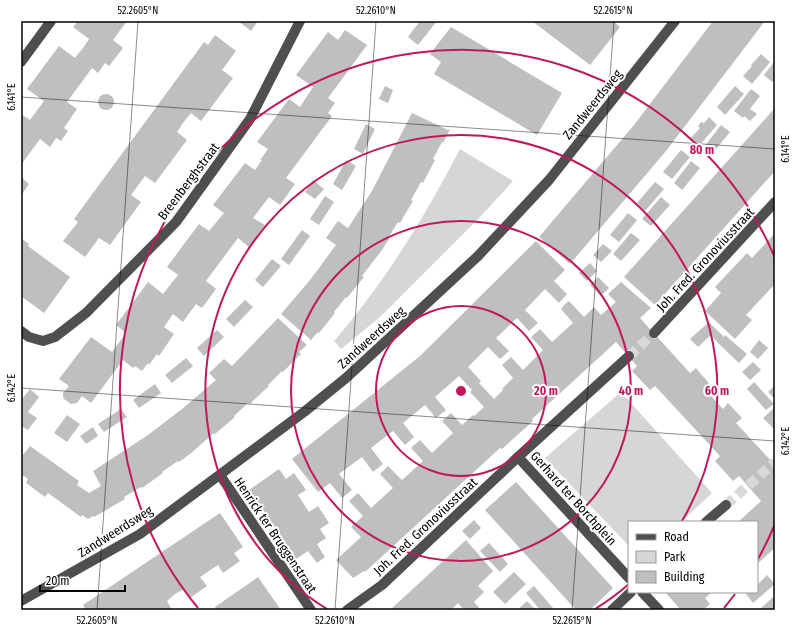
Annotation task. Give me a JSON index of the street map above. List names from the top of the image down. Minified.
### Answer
{"streets":{"street":["Zandweerdsweg","Breenberghstraat","Joh. Fred. Gronoviusstraat","Gerhard ter Borchplein","Henrick ter Bruggenstraat"]},"crossings":[["Zandweerdsweg","Henrick ter Bruggenstraat"],["Joh. Fred. Gronoviusstraat","Gerhard ter Borchplein"]],"legend":["Road","Park","Building"],"scale_bar":"20 m","coordinates":["52.2605°N","52.2610°N","52.2615°N","6.141°E","6.142°E"],"rings":["80 m","20 m","40 m","60 m"]}
